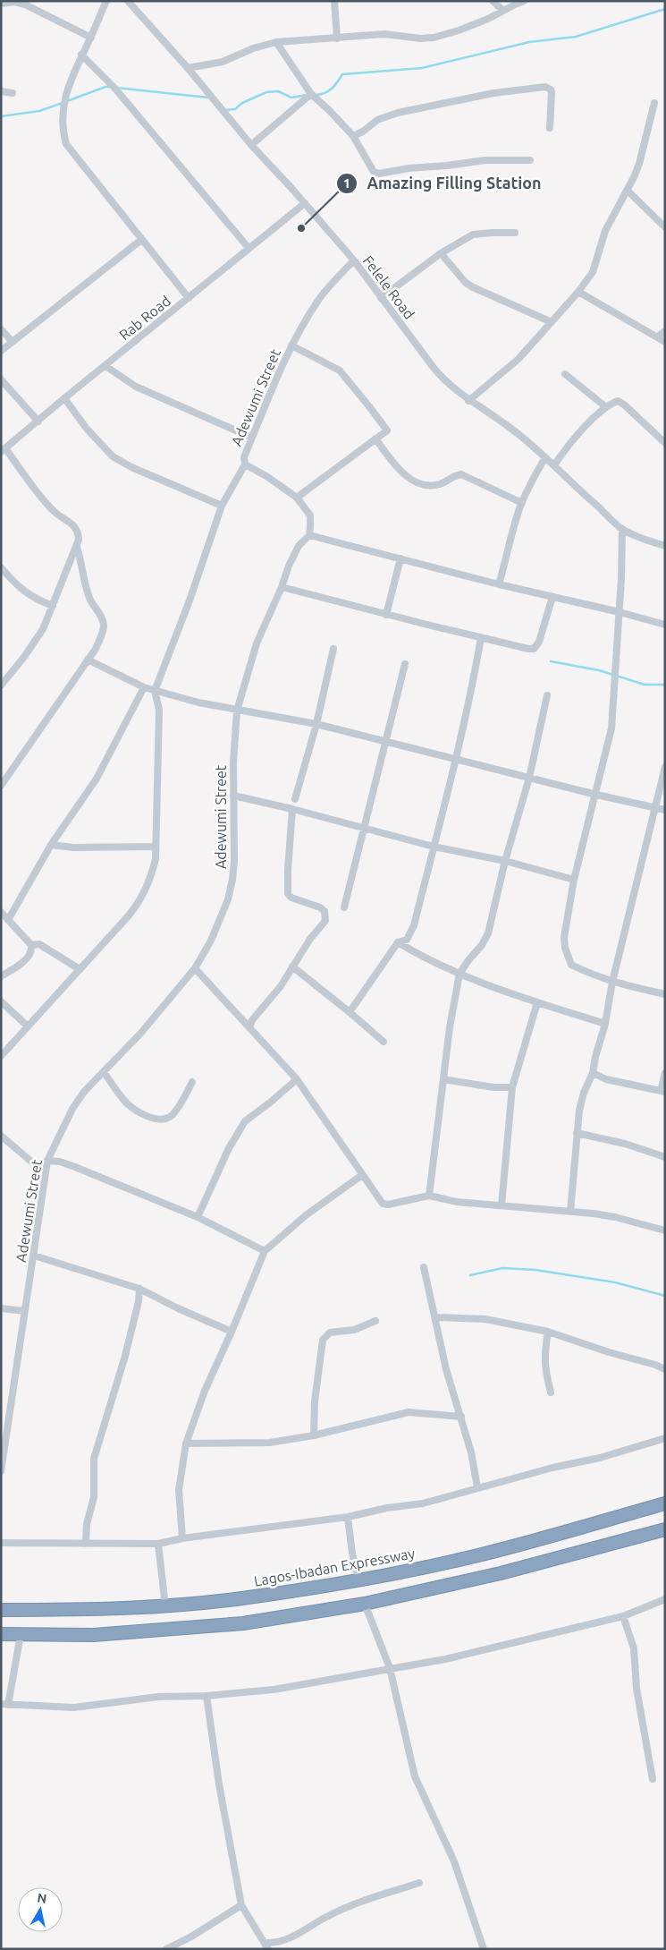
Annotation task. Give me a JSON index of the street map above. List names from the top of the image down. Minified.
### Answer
{"streets":{"highway":["Lagos-Ibadan Expressway"],"street":["Felele Road","Rab Road","Adewumi Street"]},"crossings":[["Felele Road","Rab Road"],["Felele Road","Adewumi Street"]],"places":["Amazing Filling Station"],"north":"top"}
